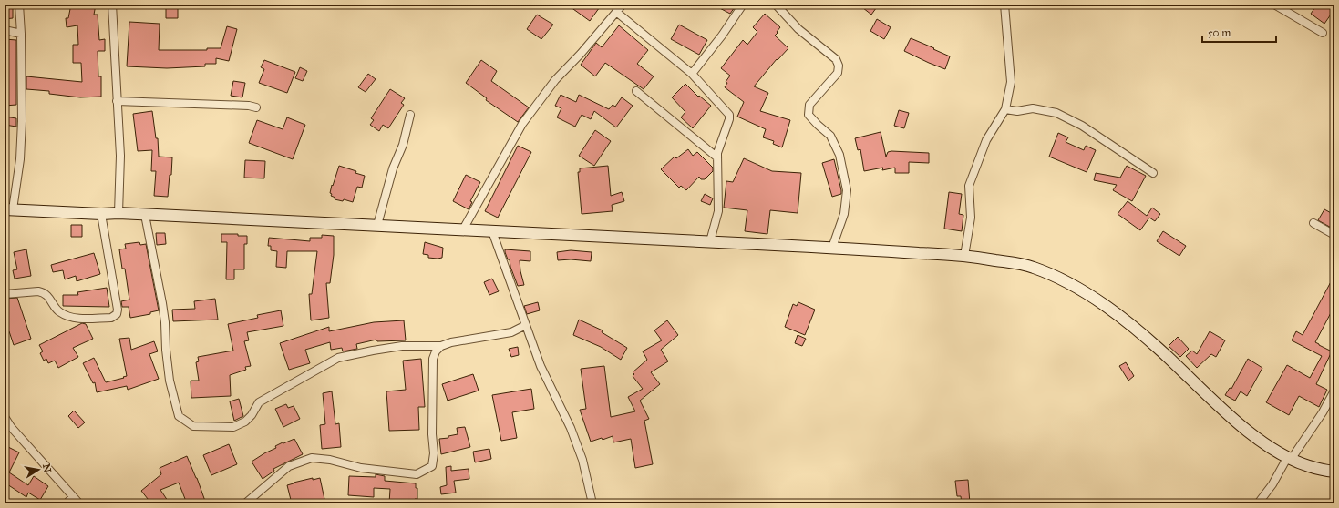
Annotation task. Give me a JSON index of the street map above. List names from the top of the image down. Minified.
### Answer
{"scale_bar":"50 m","north":"right"}
